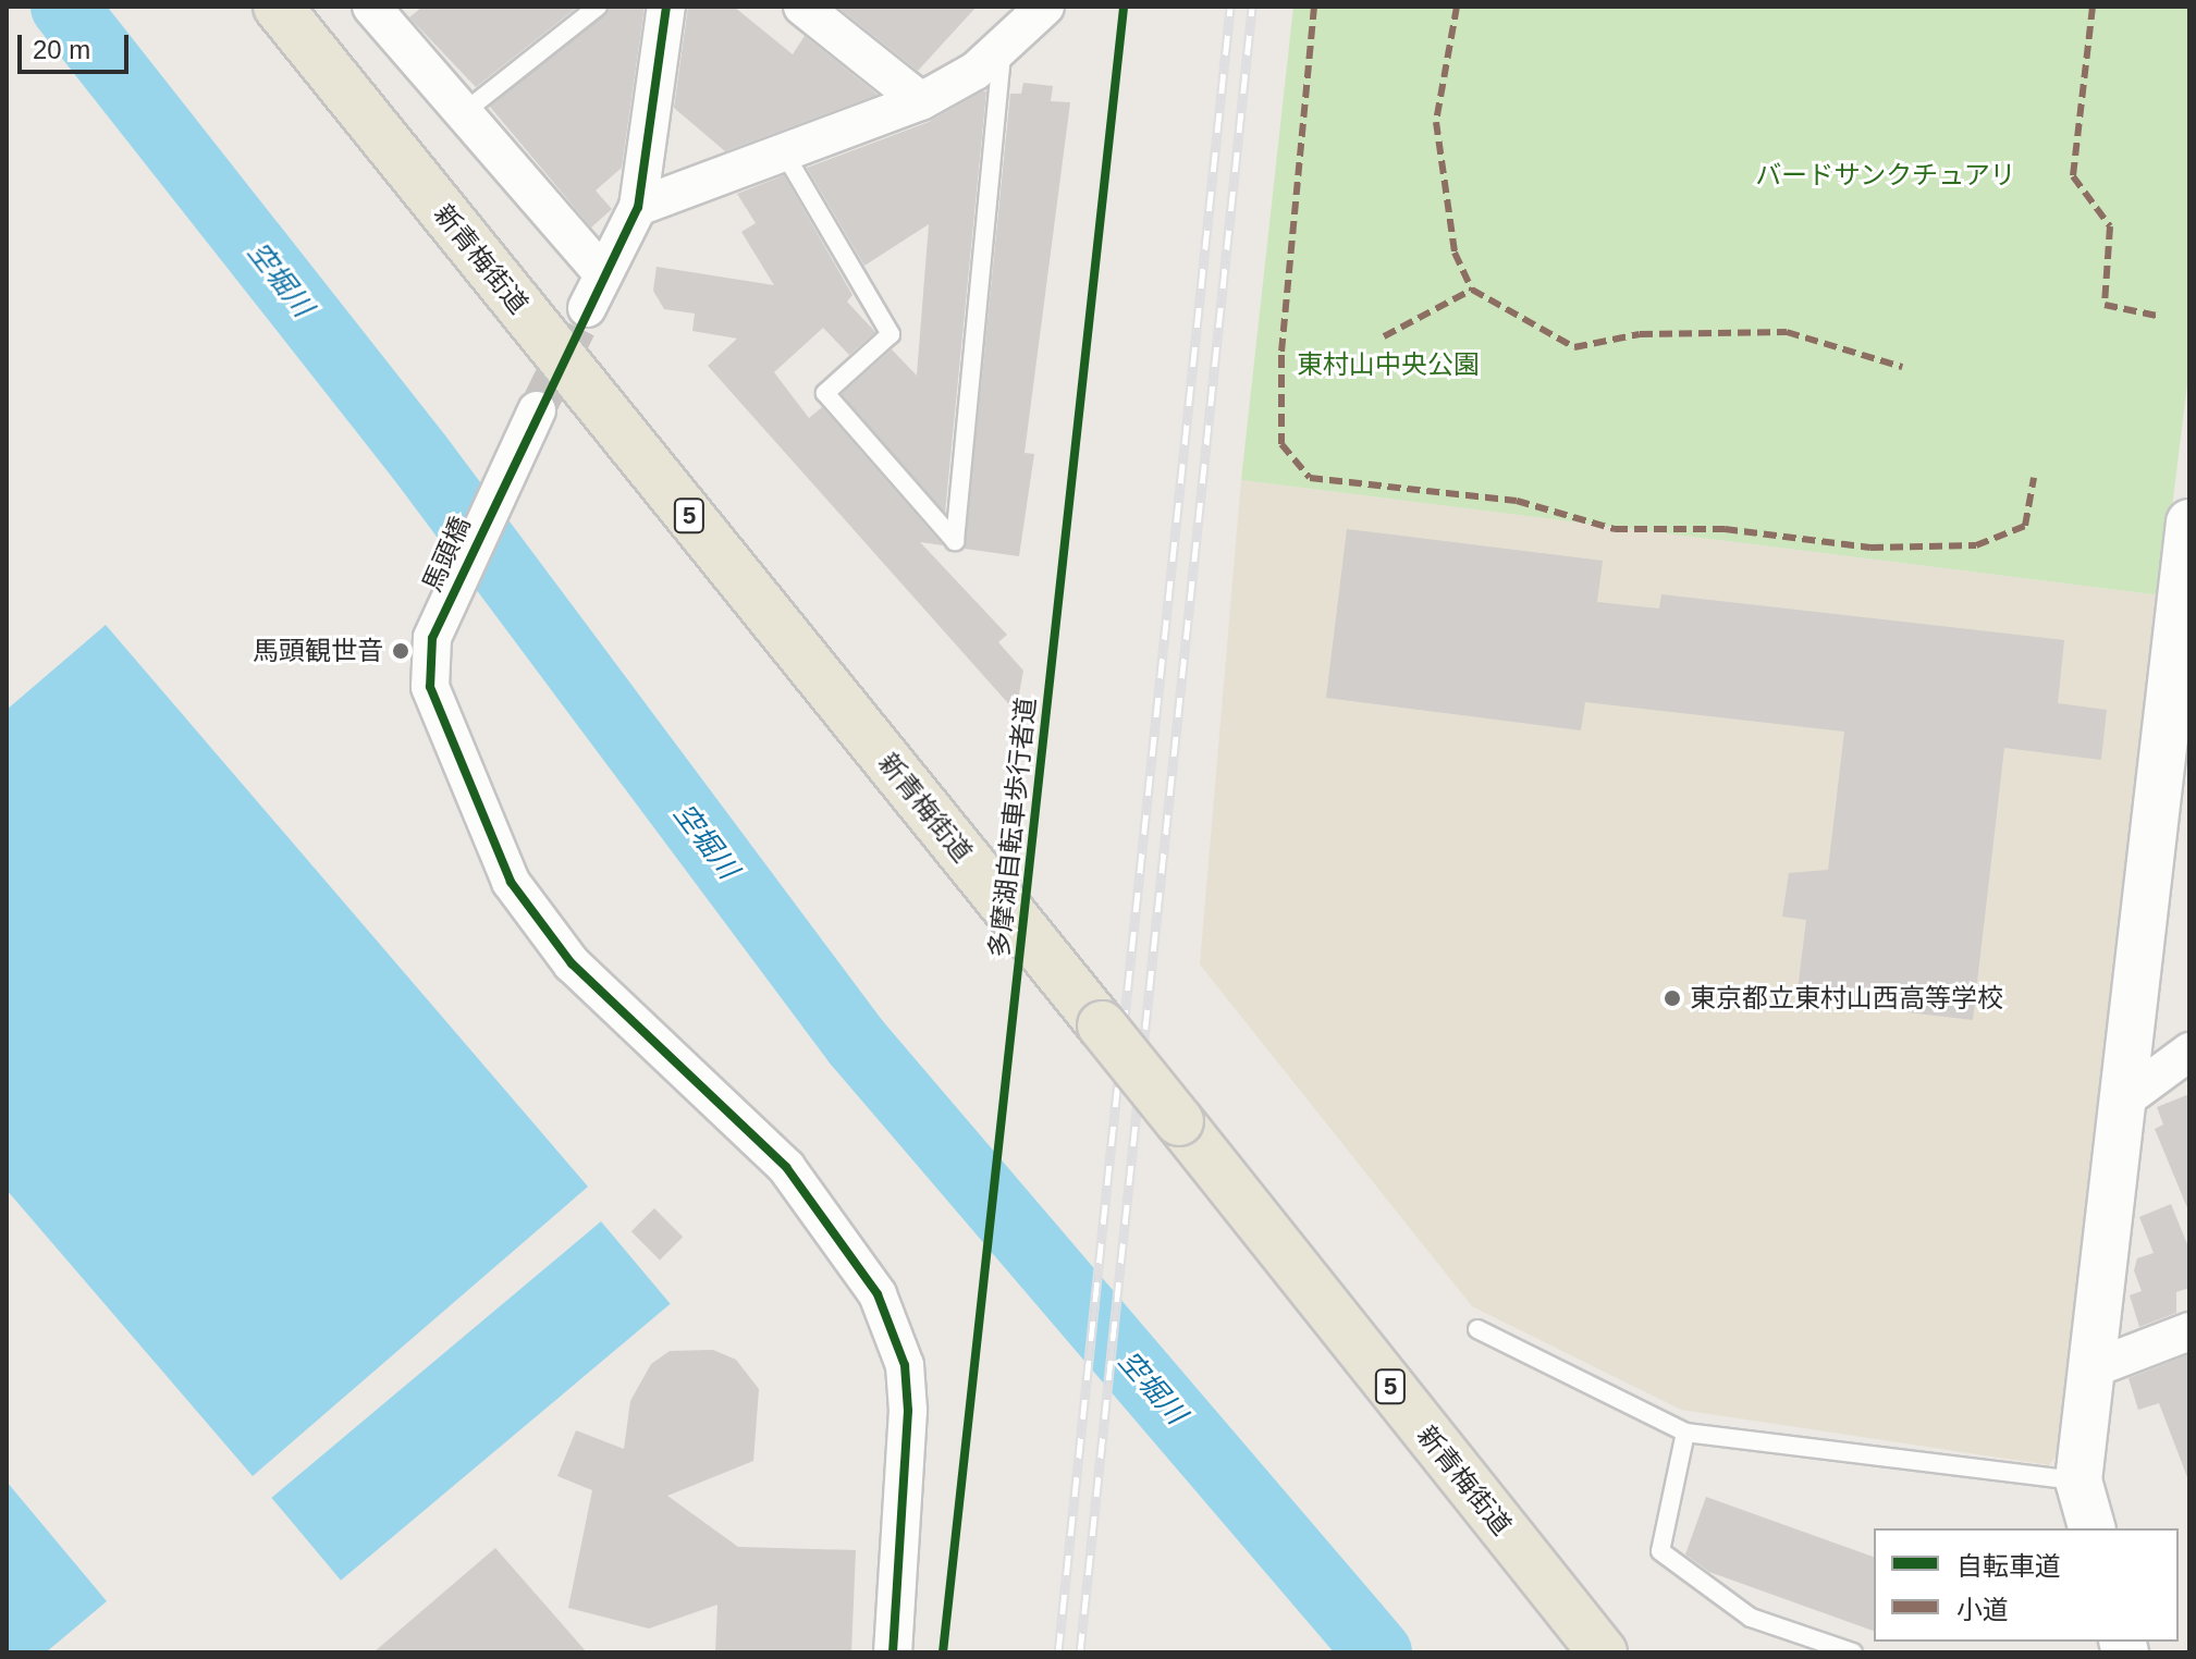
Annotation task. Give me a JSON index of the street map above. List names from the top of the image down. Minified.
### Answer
{"streets":{"main road":["新青梅街道","5"],"street":["馬頭橋"],"cycle path":["多摩湖自転車歩行者道"]},"water":["空堀川"],"parks":["バードサンクチュアリ","東村山中央公園"],"places":["馬頭観世音","東京都立東村山西高等学校"],"legend":["自転車道","小道"],"scale_bar":"20 m"}
